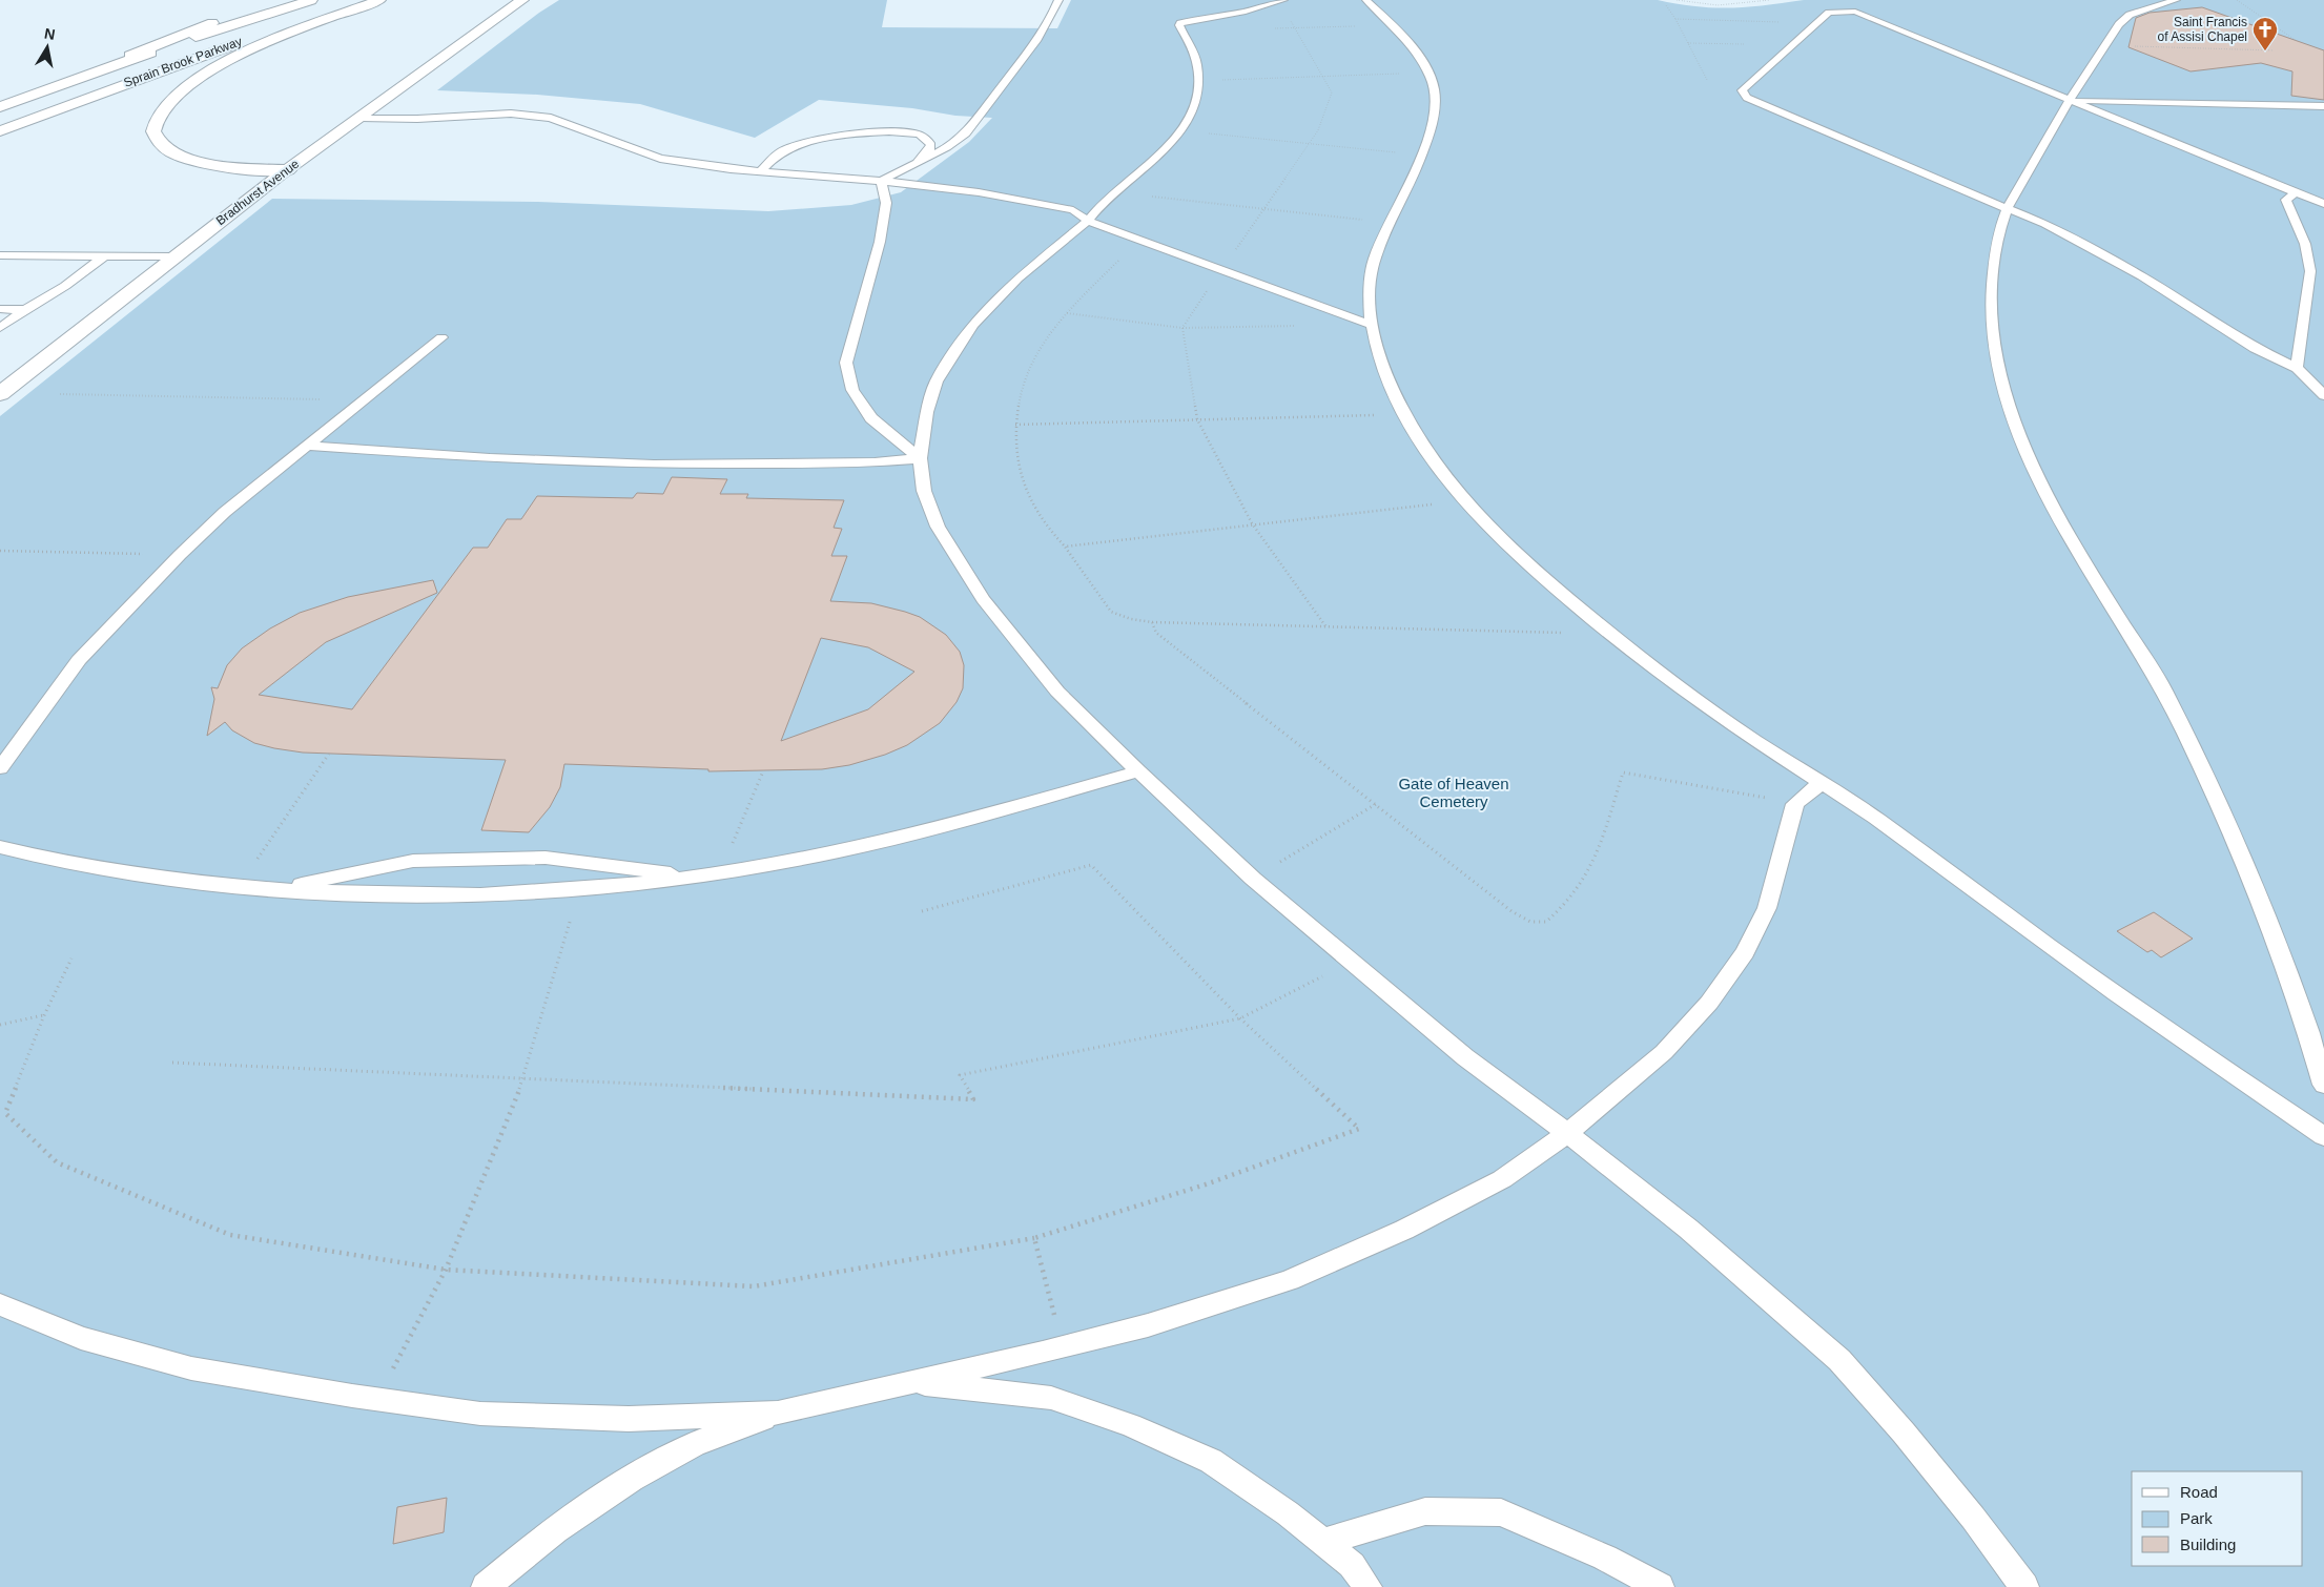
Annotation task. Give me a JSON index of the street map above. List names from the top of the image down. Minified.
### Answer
{"streets":{"main road":["Sprain Brook Parkway","Bradhurst Avenue"]},"parks":["Gate of Heaven Cemetery"],"places":{"church":["Saint Francis of Assisi Chapel"]},"legend":["Road","Park","Building"],"north":"top"}
